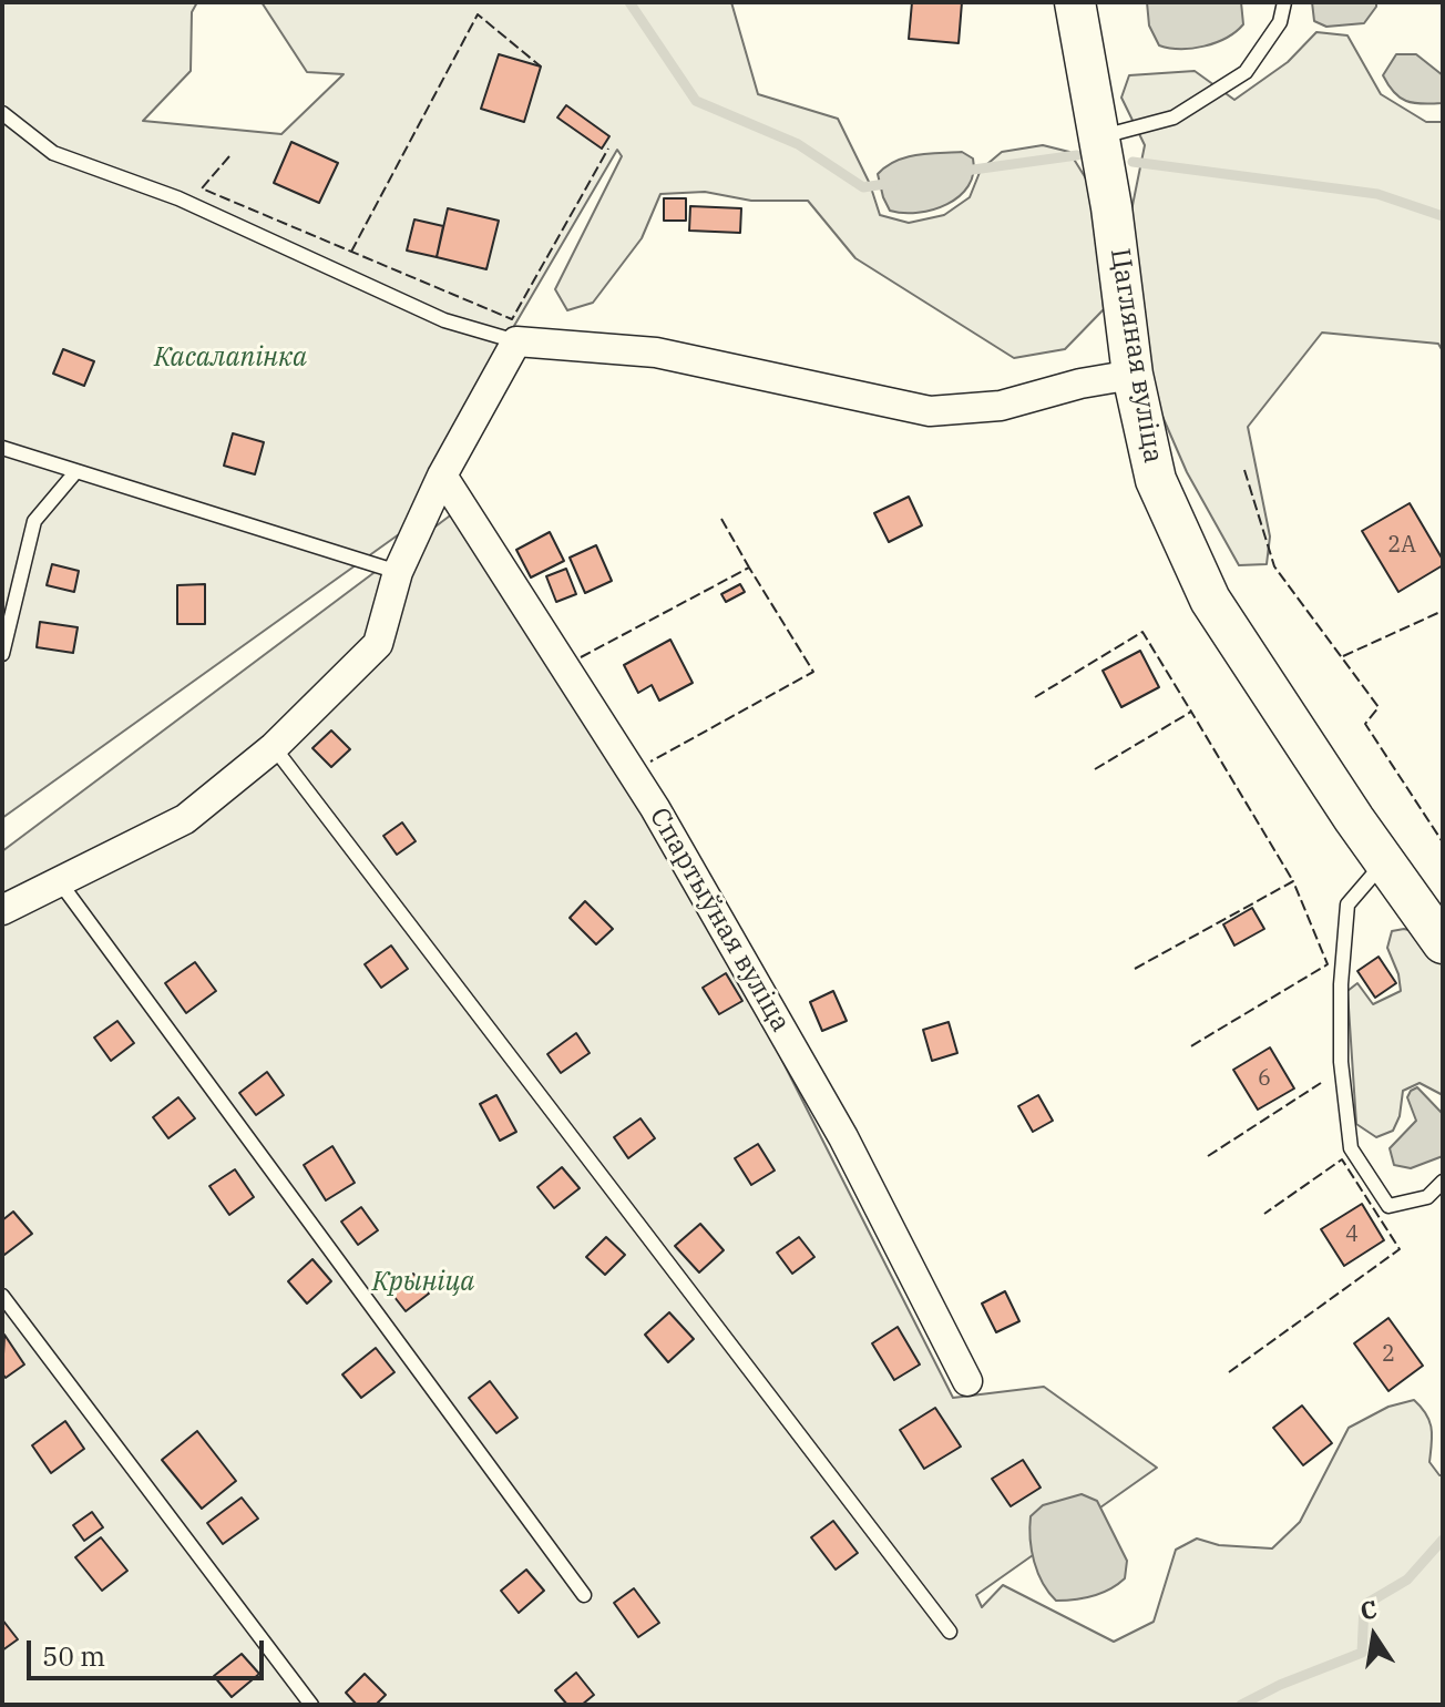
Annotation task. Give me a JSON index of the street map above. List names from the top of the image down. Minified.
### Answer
{"streets":{"street":["Цагляная вуліца","Спартыўная вуліца"]},"parks":["Касалапінка","Крыніца"],"house_numbers":["2А","6","4","2"],"scale_bar":"50 m","north":"top"}
